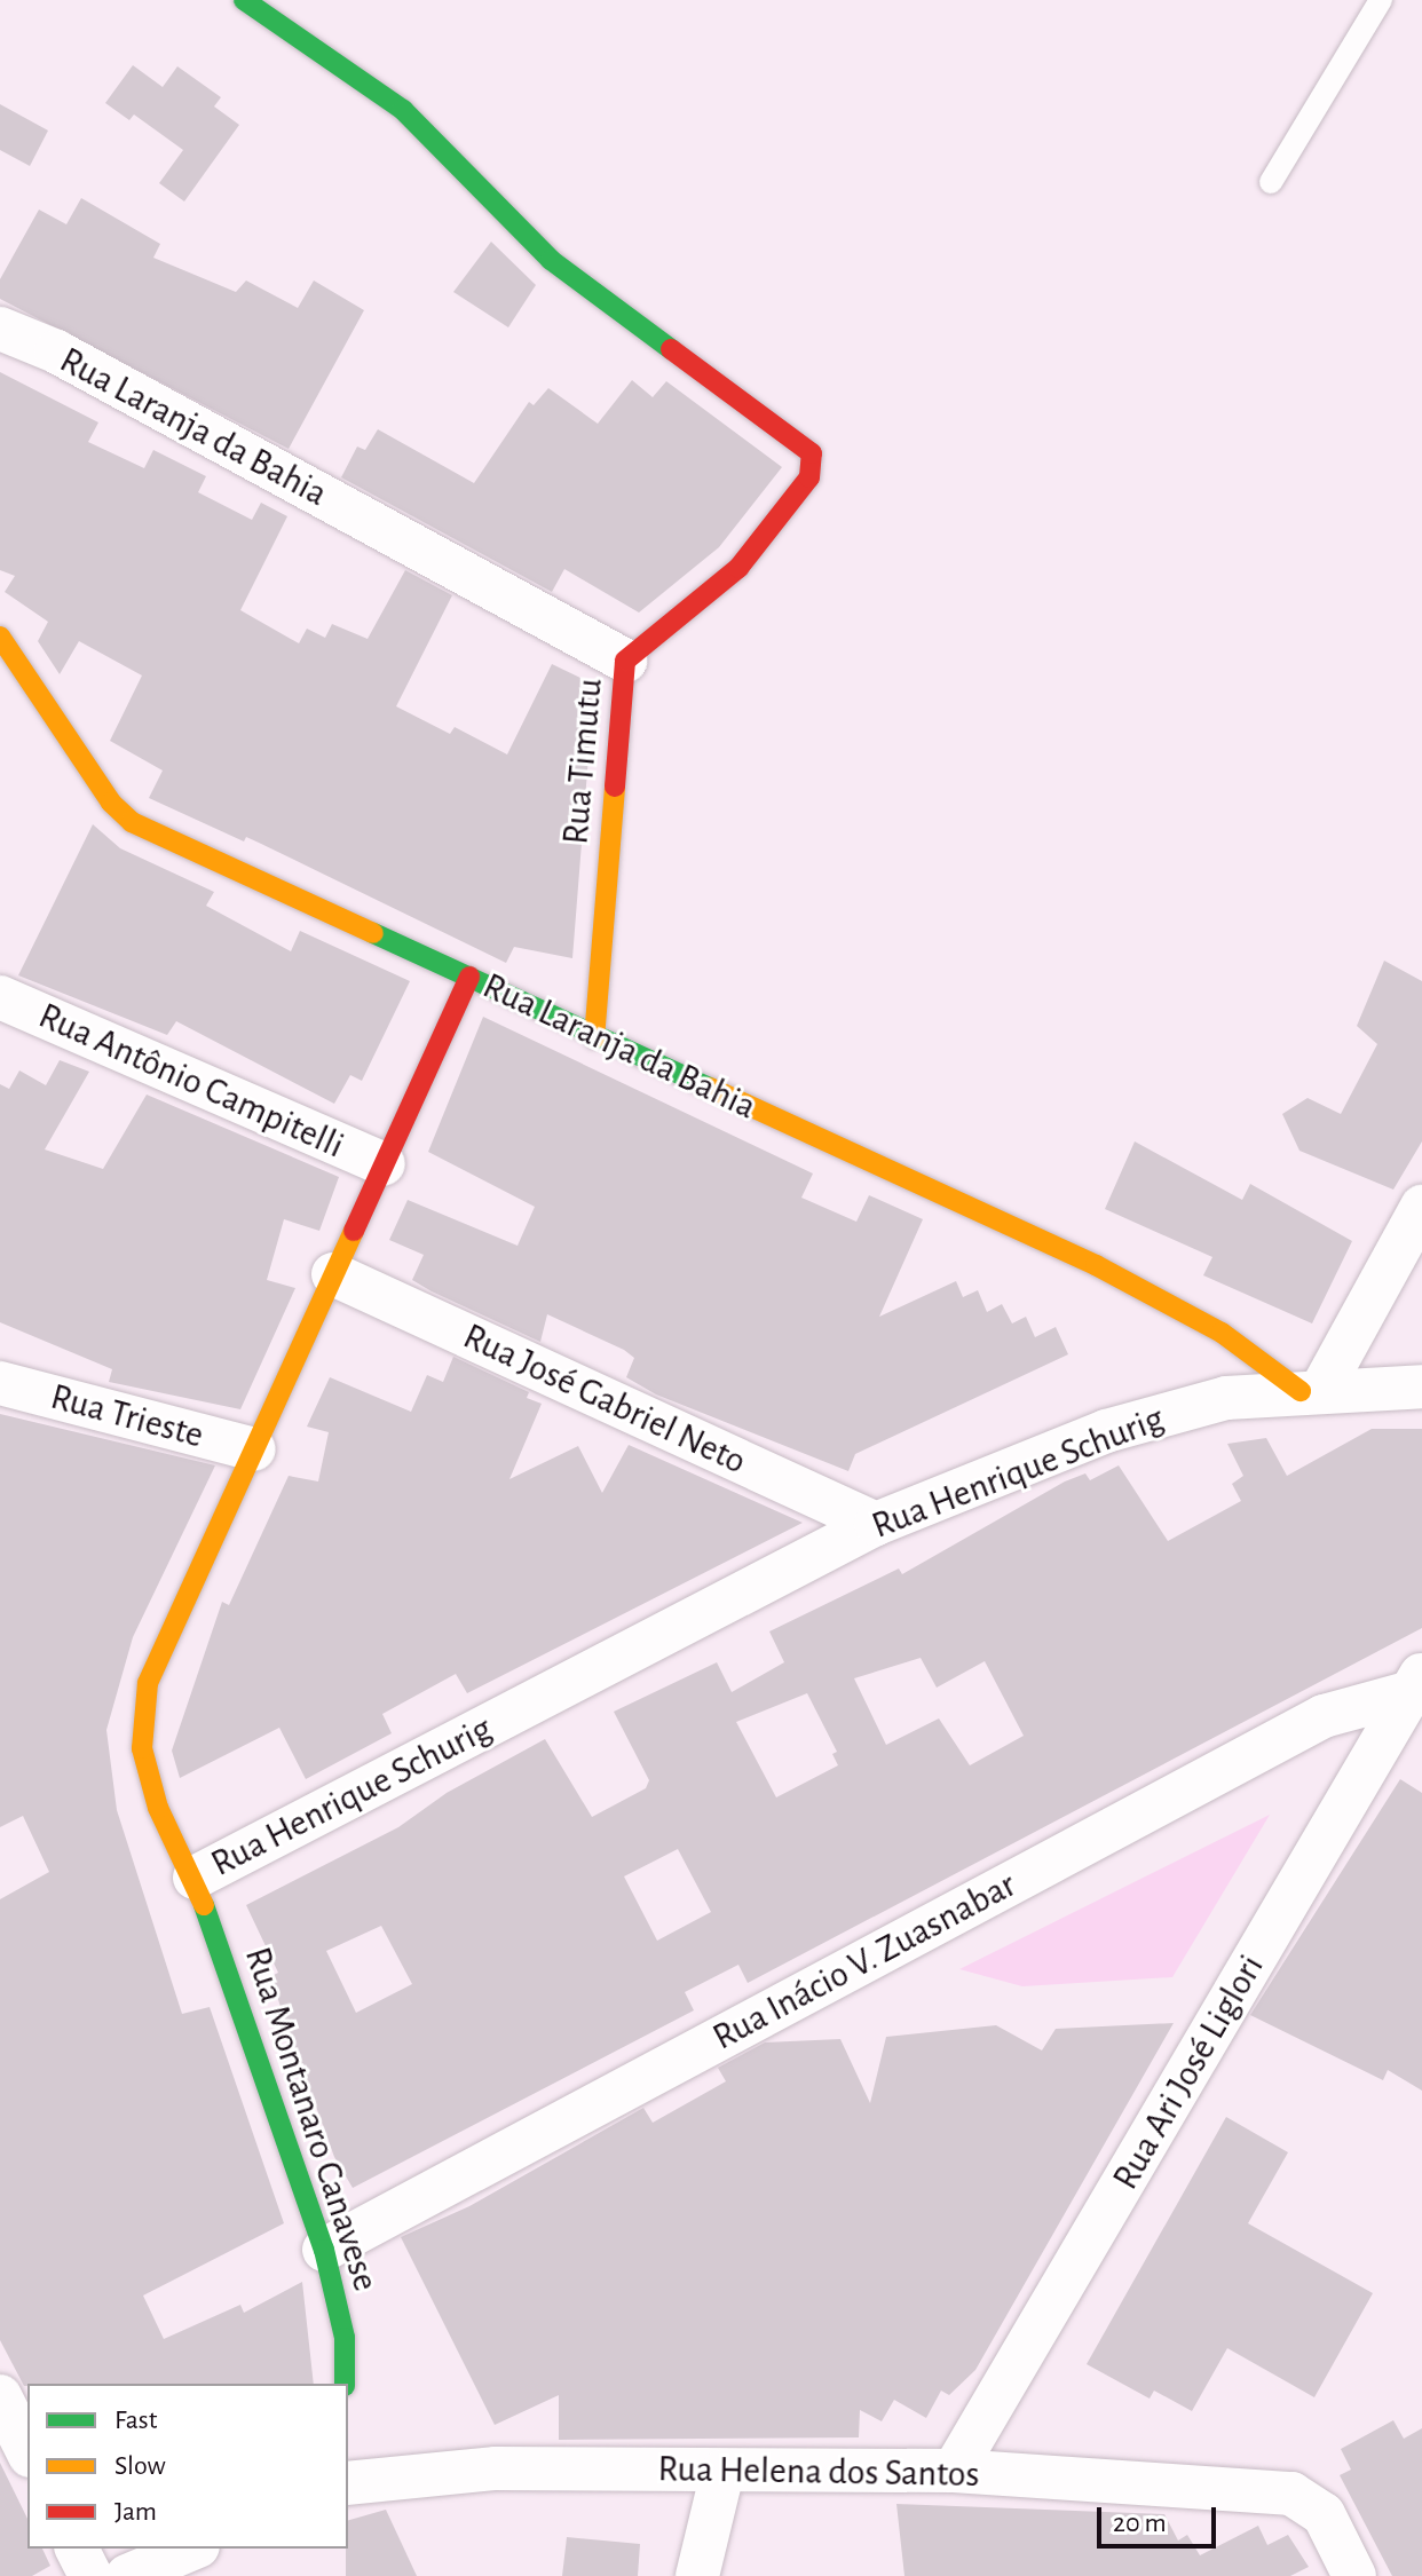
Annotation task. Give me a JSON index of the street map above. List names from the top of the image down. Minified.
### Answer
{"streets":{"street":["Rua Laranja da Bahia","Rua Timutu","Rua Antônio Campitelli","Rua José Gabriel Neto","Rua Trieste","Rua Henrique Schurig","Rua Inácio V. Zuasnabar","Rua Ari José Liglori","Rua Montanaro Canavese","Rua Helena dos Santos"]},"crossings":[["Rua Laranja da Bahia","Rua Timutu"],["Rua Laranja da Bahia","Rua Henrique Schurig"],["Rua Antônio Campitelli","Rua Henrique Schurig"],["Rua José Gabriel Neto","Rua Henrique Schurig"],["Rua Trieste","Rua Henrique Schurig"],["Rua Henrique Schurig","Rua Montanaro Canavese"],["Rua Inácio V. Zuasnabar","Rua Ari José Liglori"],["Rua Inácio V. Zuasnabar","Rua Montanaro Canavese"],["Rua Ari José Liglori","Rua Helena dos Santos"]],"legend":["Fast","Slow","Jam"],"scale_bar":"20 m"}
